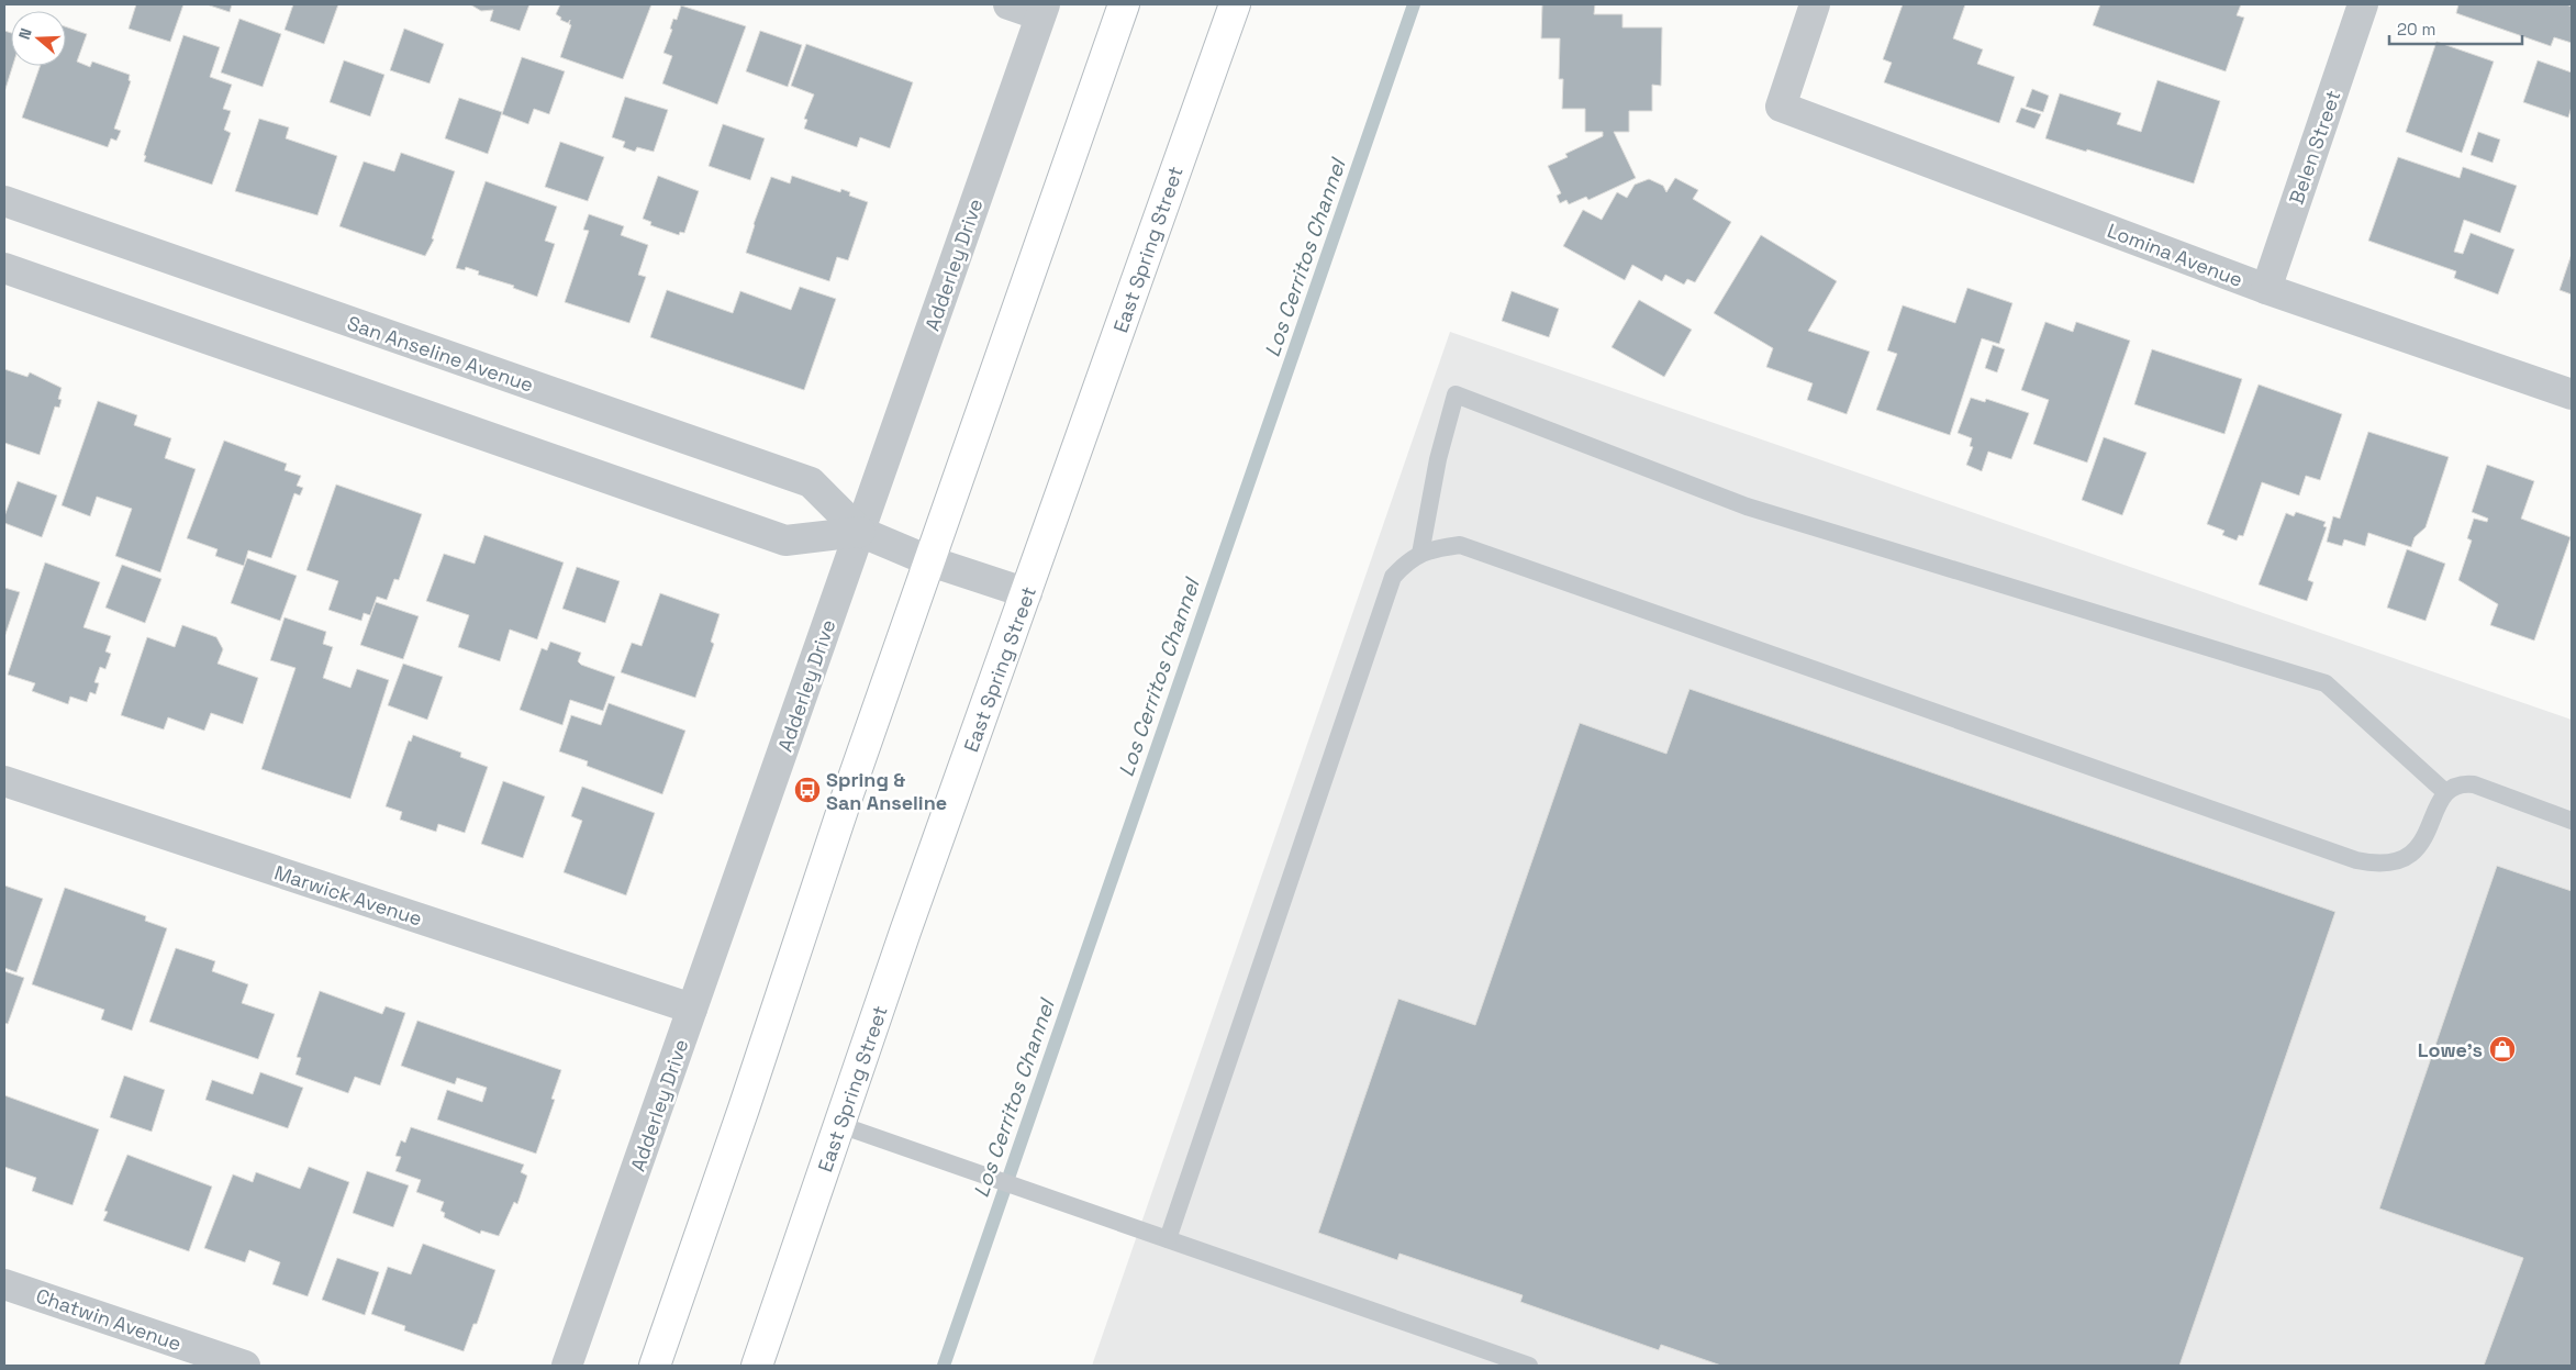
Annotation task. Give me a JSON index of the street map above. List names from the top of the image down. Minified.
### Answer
{"streets":{"main road":["East Spring Street"],"street":["Belen Street","Lomina Avenue","Adderley Drive","San Anseline Avenue","Marwick Avenue","Chatwin Avenue"]},"crossings":[["Belen Street","Lomina Avenue"],["East Spring Street","San Anseline Avenue"],["Adderley Drive","San Anseline Avenue"],["Adderley Drive","Marwick Avenue"]],"water":["Los Cerritos Channel"],"places":{"bus stop":["Spring & San Anseline"],"shop":["Lowe's"]},"scale_bar":"20 m","north":"left"}
